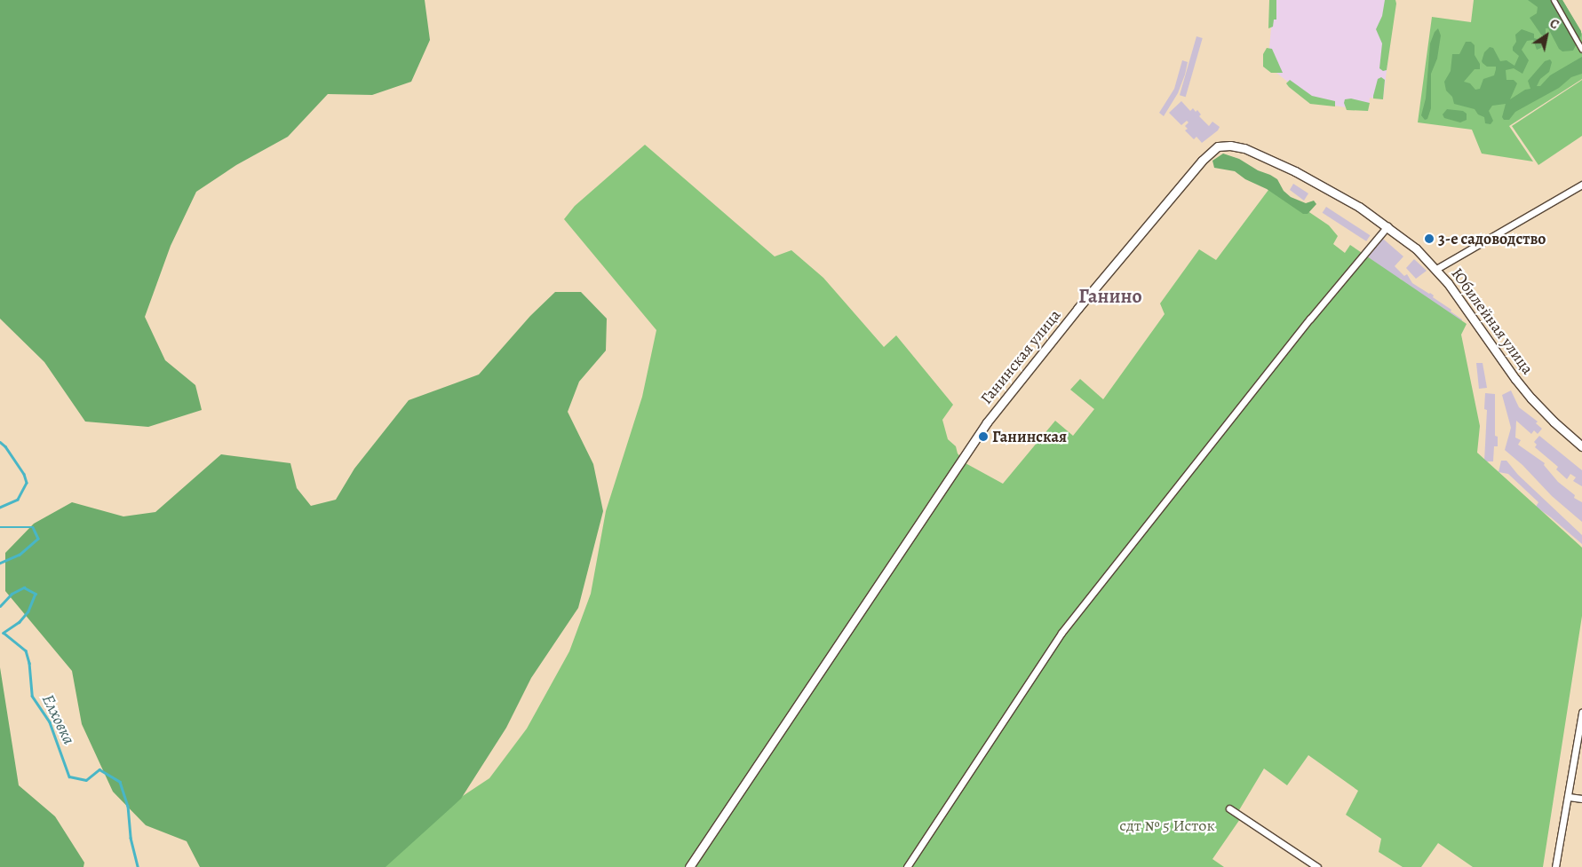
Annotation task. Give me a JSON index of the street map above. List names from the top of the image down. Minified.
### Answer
{"streets":{"street":["Юбилейная улица","Ганинская улица"]},"crossings":[["Юбилейная улица","Ганинская улица"]],"districts":["Ганино"],"water":["Елховка"],"parks":["сдт № 5 Исток"],"places":["3-е садоводство","Ганинская"],"north":"top right"}
